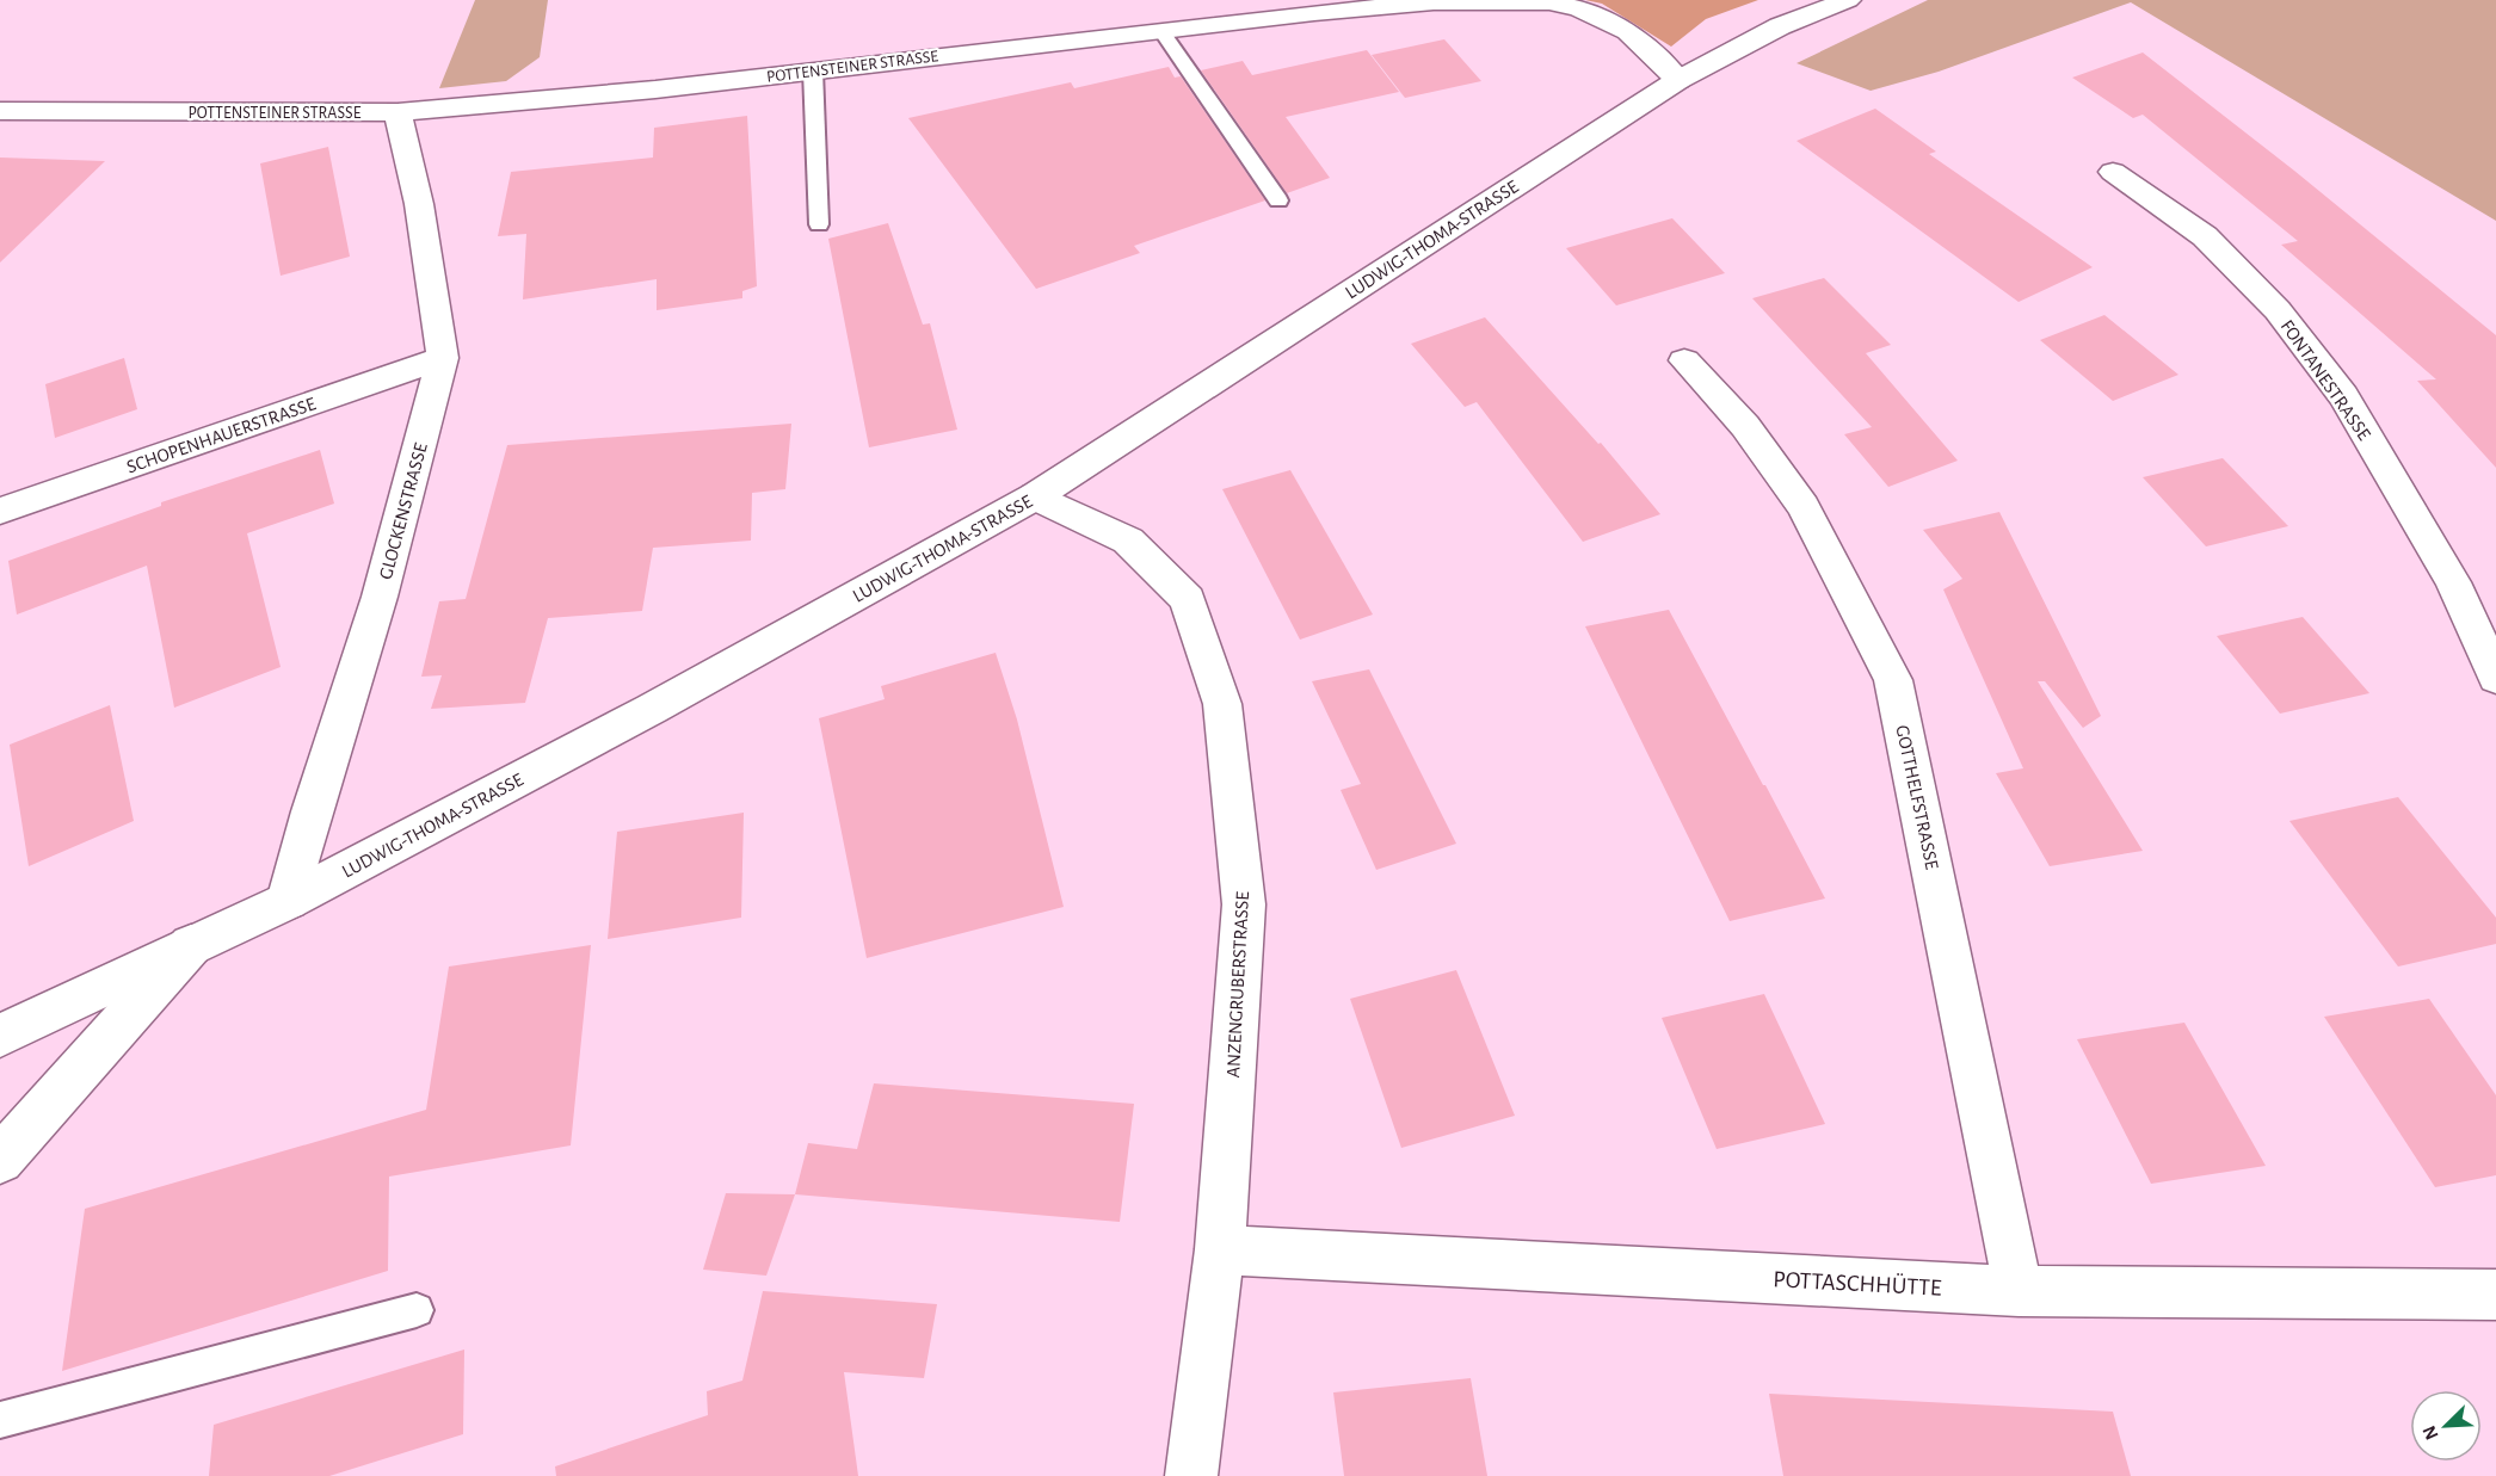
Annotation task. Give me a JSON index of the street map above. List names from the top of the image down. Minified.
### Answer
{"streets":{"street":["POTTENSTEINER STRASSE","LUDWIG-THOMA-STRASSE","FONTANESTRASSE","SCHOPENHAUERSTRASSE","GLOCKENSTRASSE","GOTTHELFSTRASSE","ANZENGRUBERSTRASSE","POTTASCHHÜTTE"]},"crossings":[["POTTENSTEINER STRASSE","LUDWIG-THOMA-STRASSE"],["POTTENSTEINER STRASSE","GLOCKENSTRASSE"],["LUDWIG-THOMA-STRASSE","GLOCKENSTRASSE"],["LUDWIG-THOMA-STRASSE","ANZENGRUBERSTRASSE"],["SCHOPENHAUERSTRASSE","GLOCKENSTRASSE"],["GOTTHELFSTRASSE","POTTASCHHÜTTE"],["ANZENGRUBERSTRASSE","POTTASCHHÜTTE"]],"north":"bottom left"}
